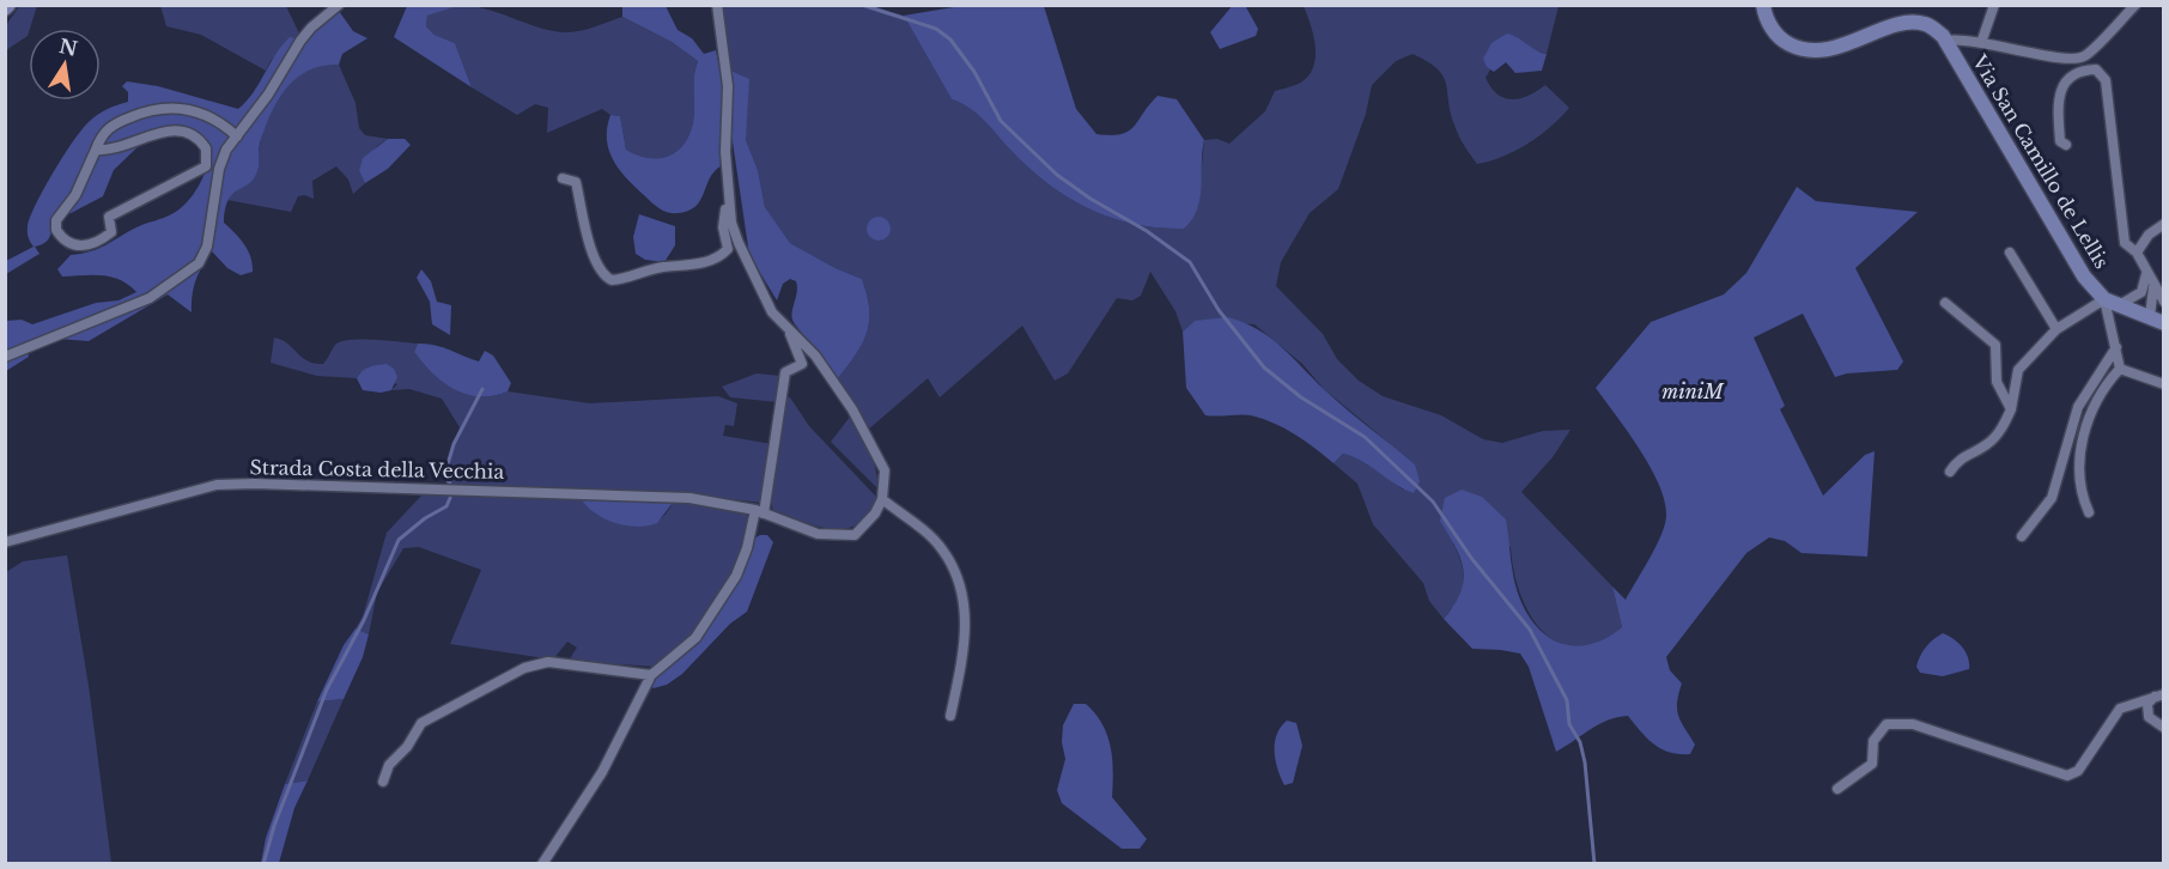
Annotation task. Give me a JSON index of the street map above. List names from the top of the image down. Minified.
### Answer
{"streets":{"street":["Via San Camillo de Lellis","Strada Costa della Vecchia"]},"parks":["miniM"],"north":"top"}
